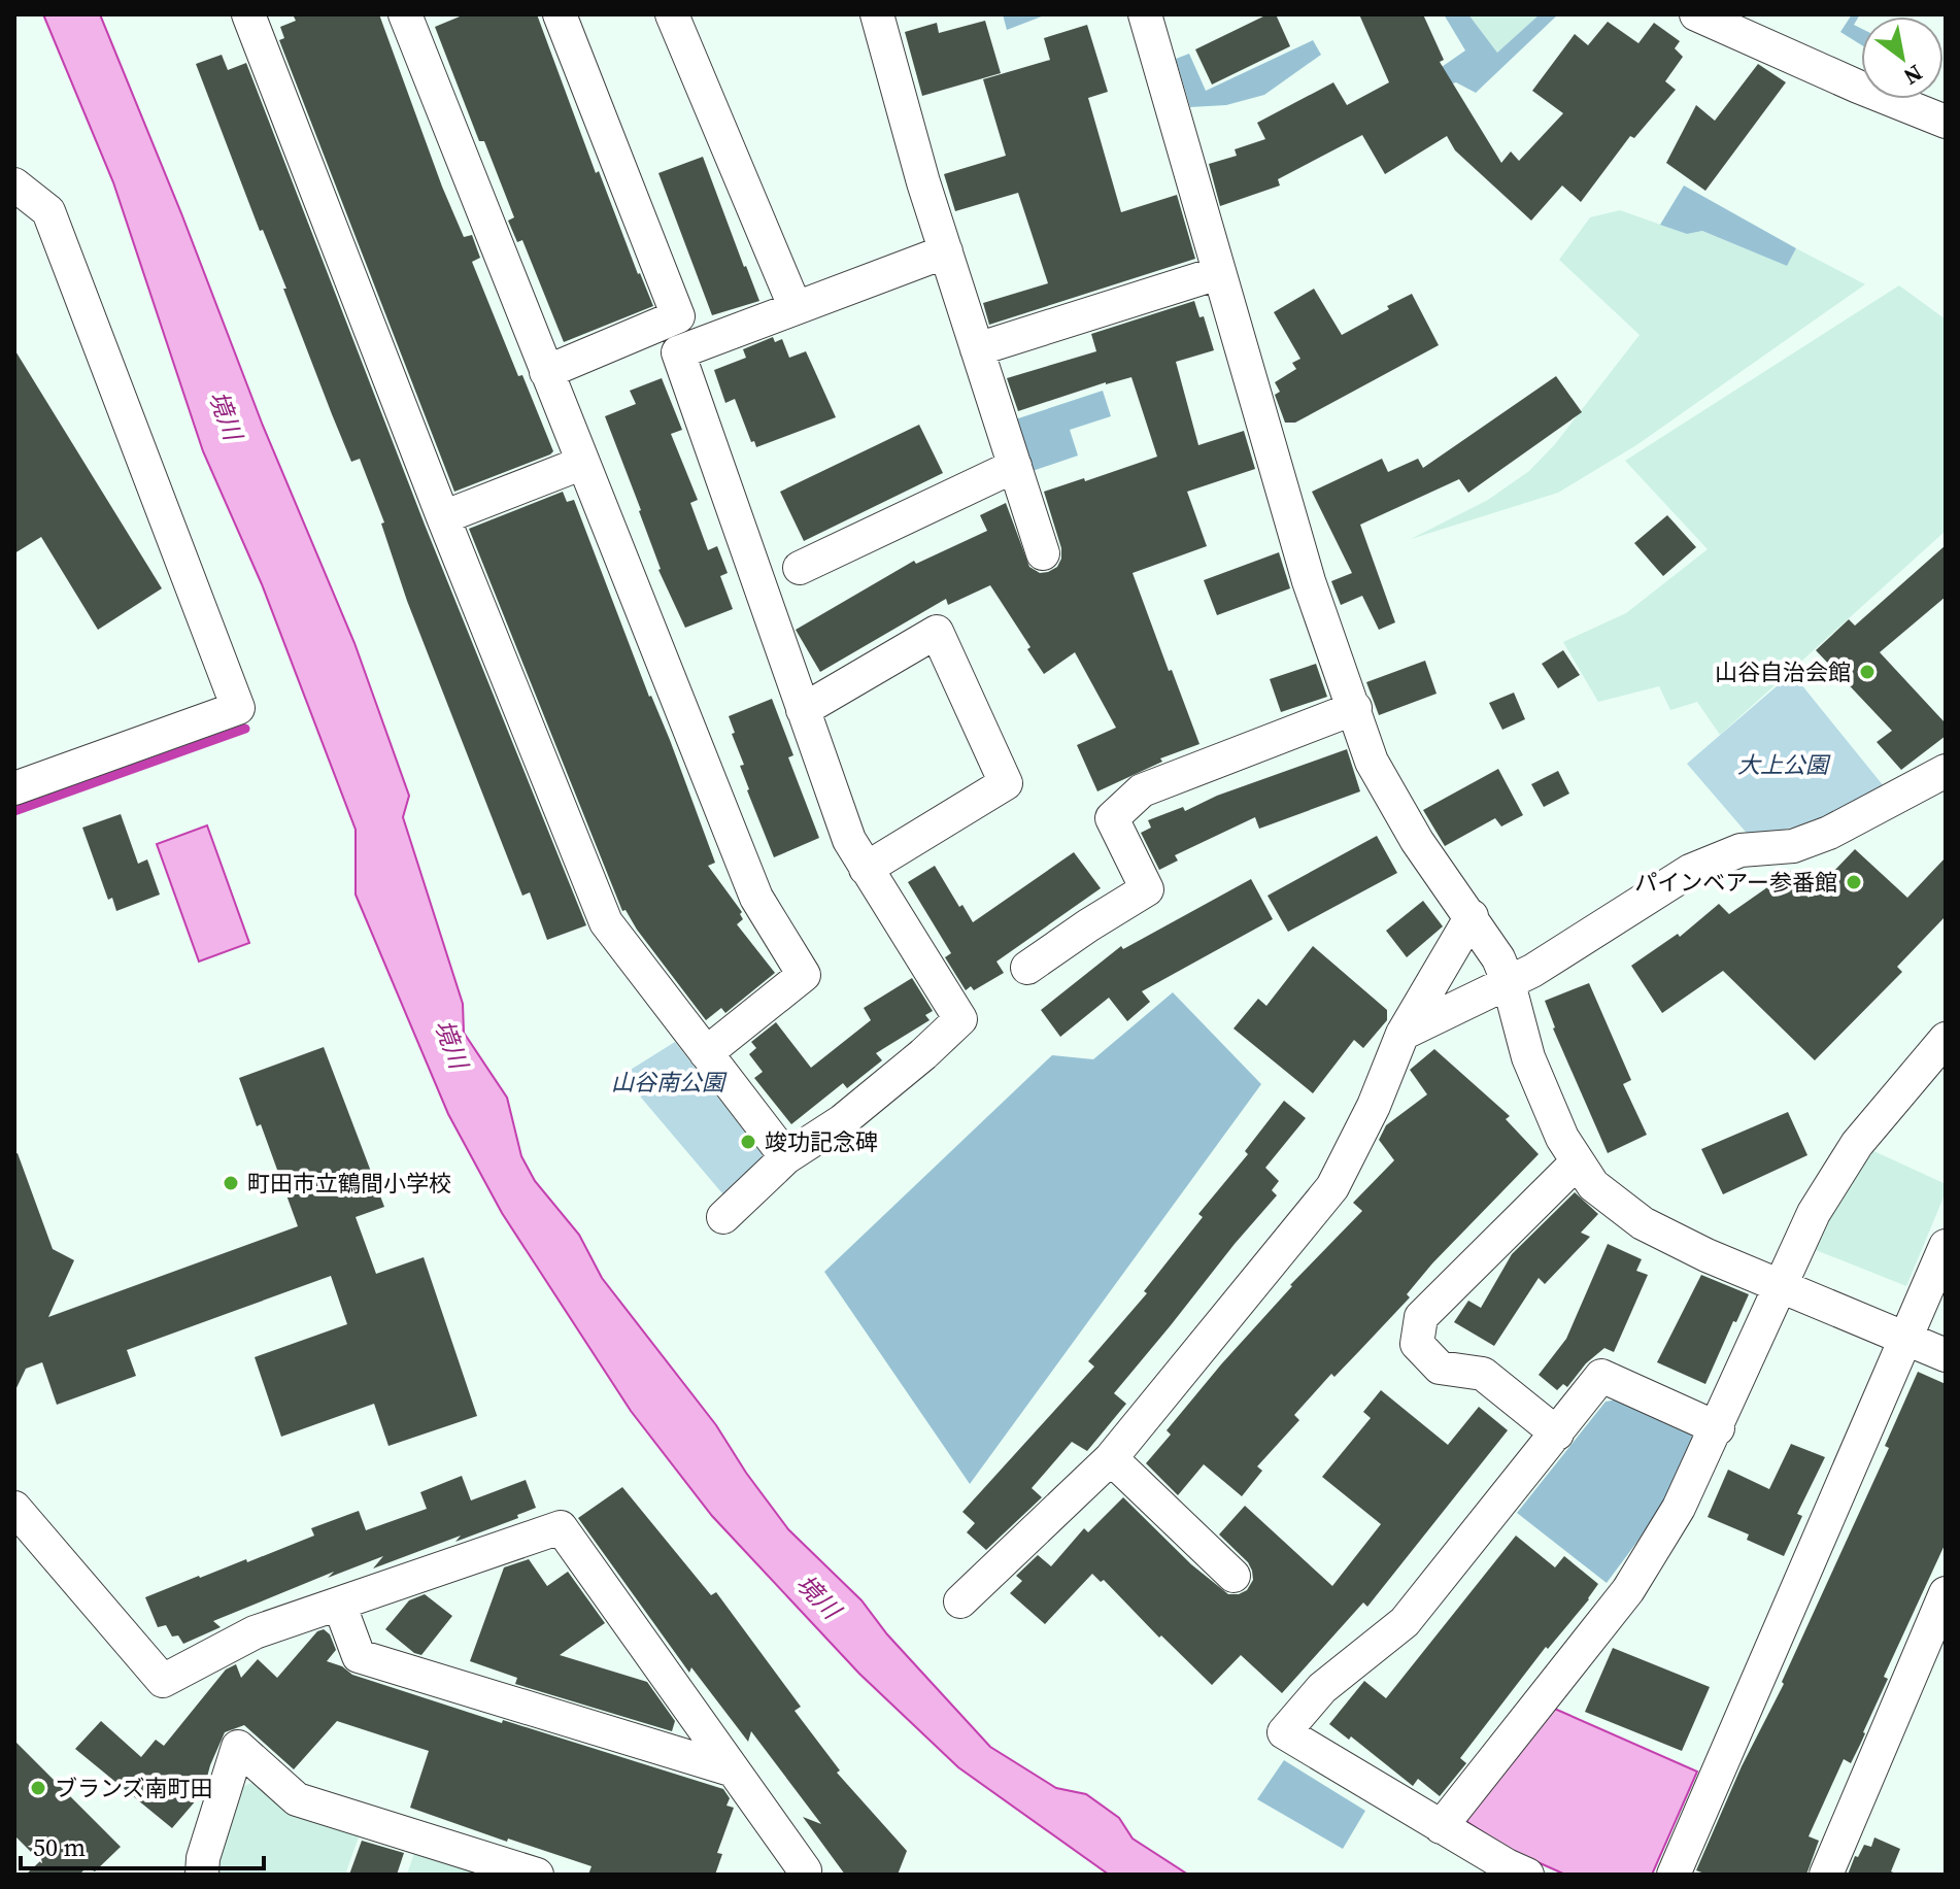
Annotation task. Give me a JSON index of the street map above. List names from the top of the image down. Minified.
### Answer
{"water":["境川"],"parks":["大上公園","山谷南公園"],"places":["山谷自治会館","パインベアー参番館","竣功記念碑","町田市立鶴間小学校","ブランズ南町田"],"scale_bar":"50 m","north":"bottom right"}
